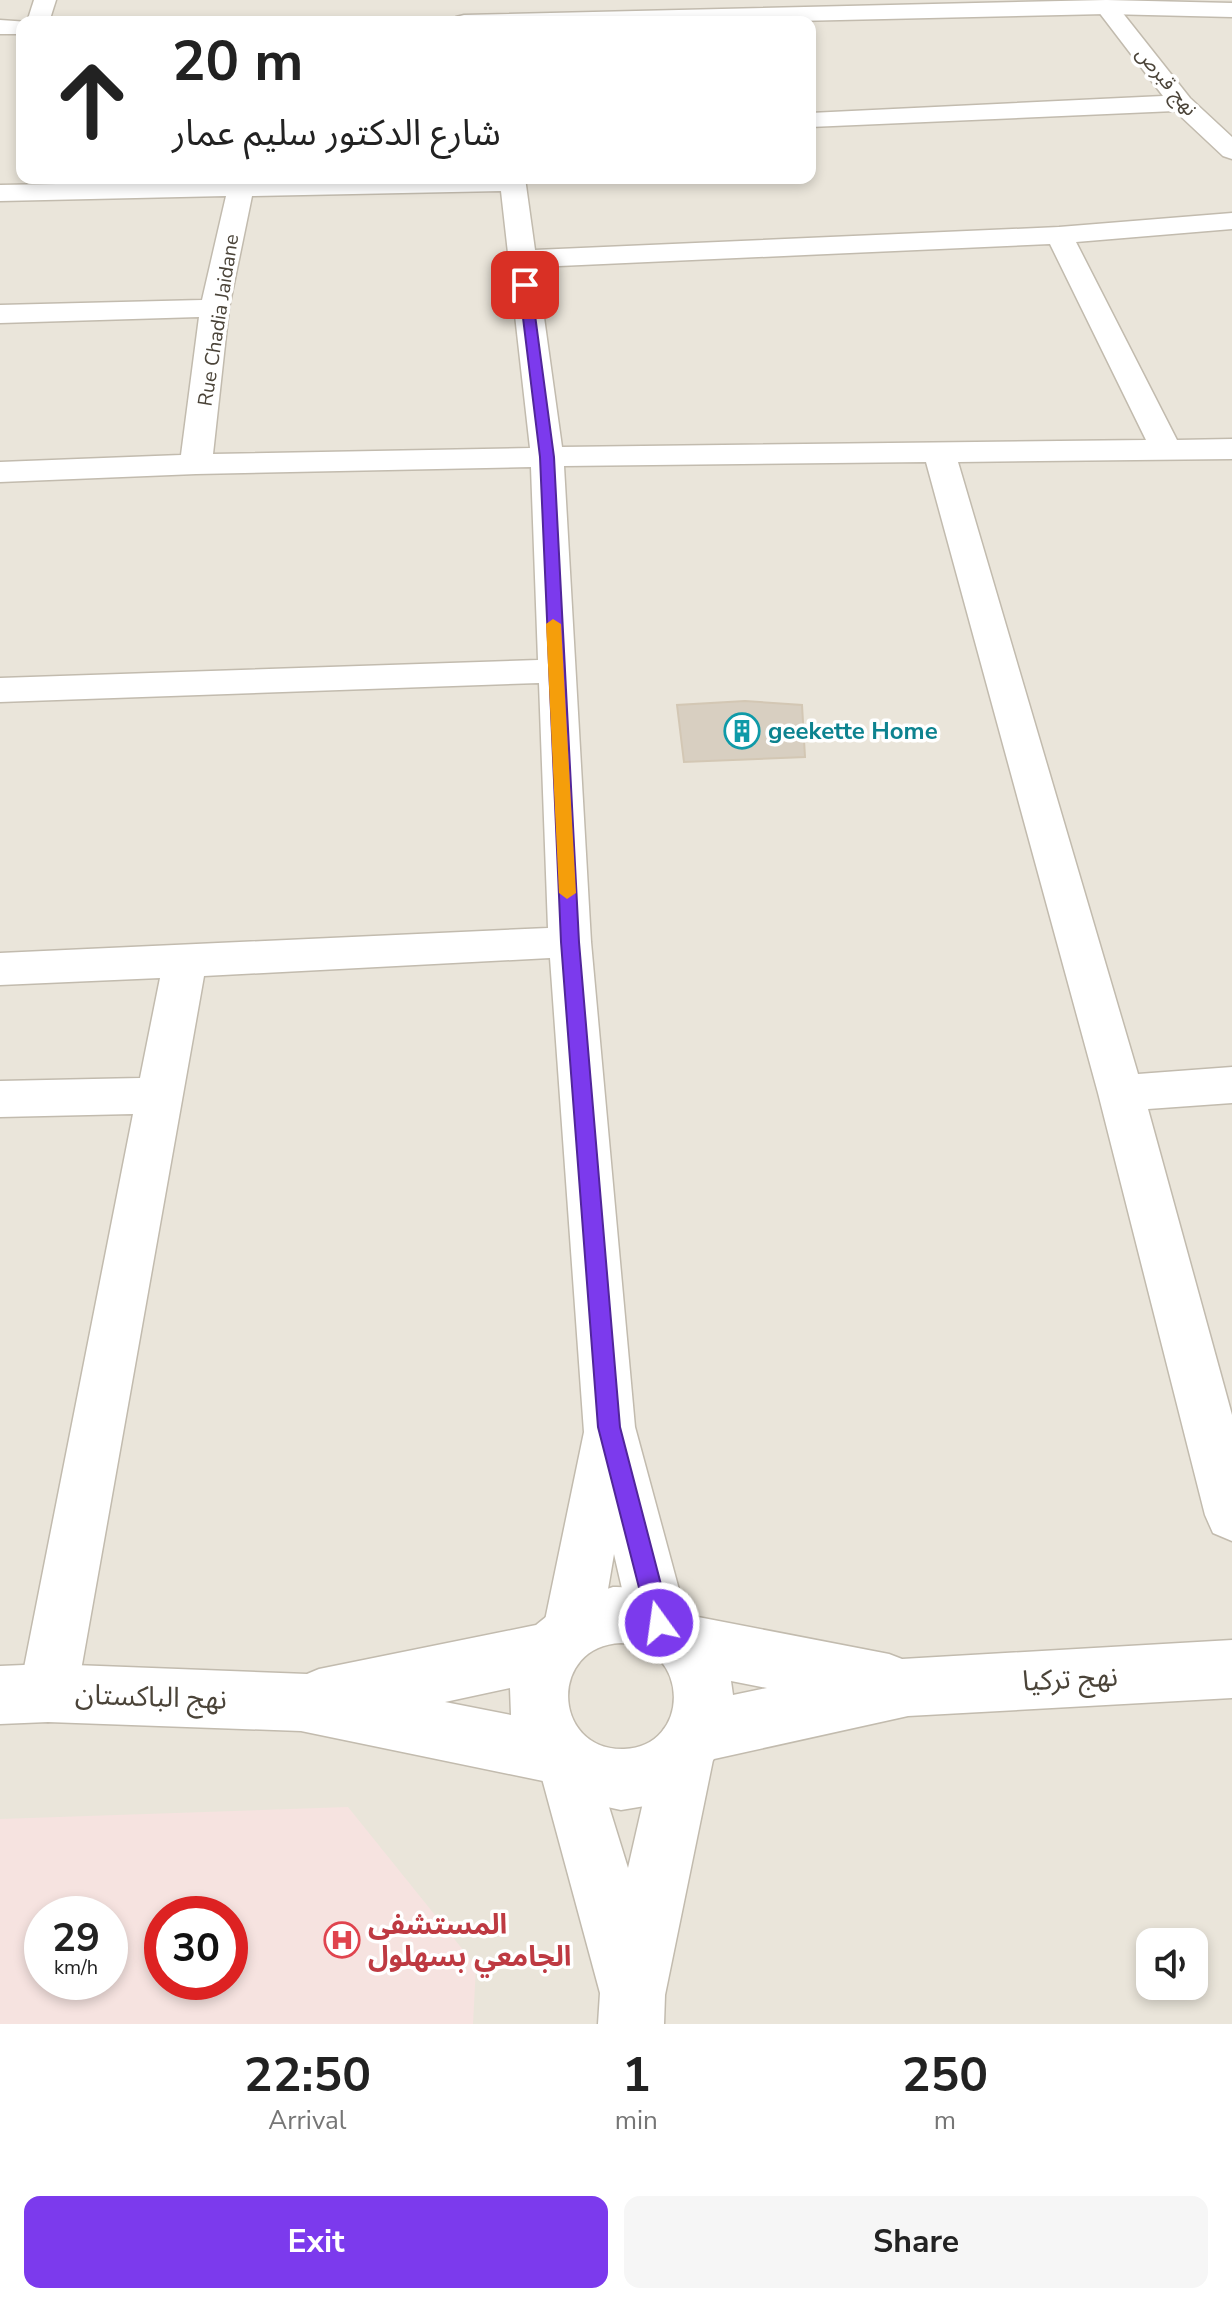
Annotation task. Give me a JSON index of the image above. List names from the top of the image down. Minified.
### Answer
{"streets":{"street":["نهج قبرص","Rue Chadia Jaidane","نهج تركيا","نهج الباكستان"]},"crossings":[["نهج تركيا","نهج الباكستان"]],"places":{"building":["geekette Home"],"hospital":["المستشفى الجامعي بسهلول"]},"page":{"turn":["20 m","شارع الدكتور سليم عمار"],"speed":"29 km/h","limit":"30","eta":["22:50","Arrival","1","min","250","m"],"buttons":["Exit","Share"]}}
